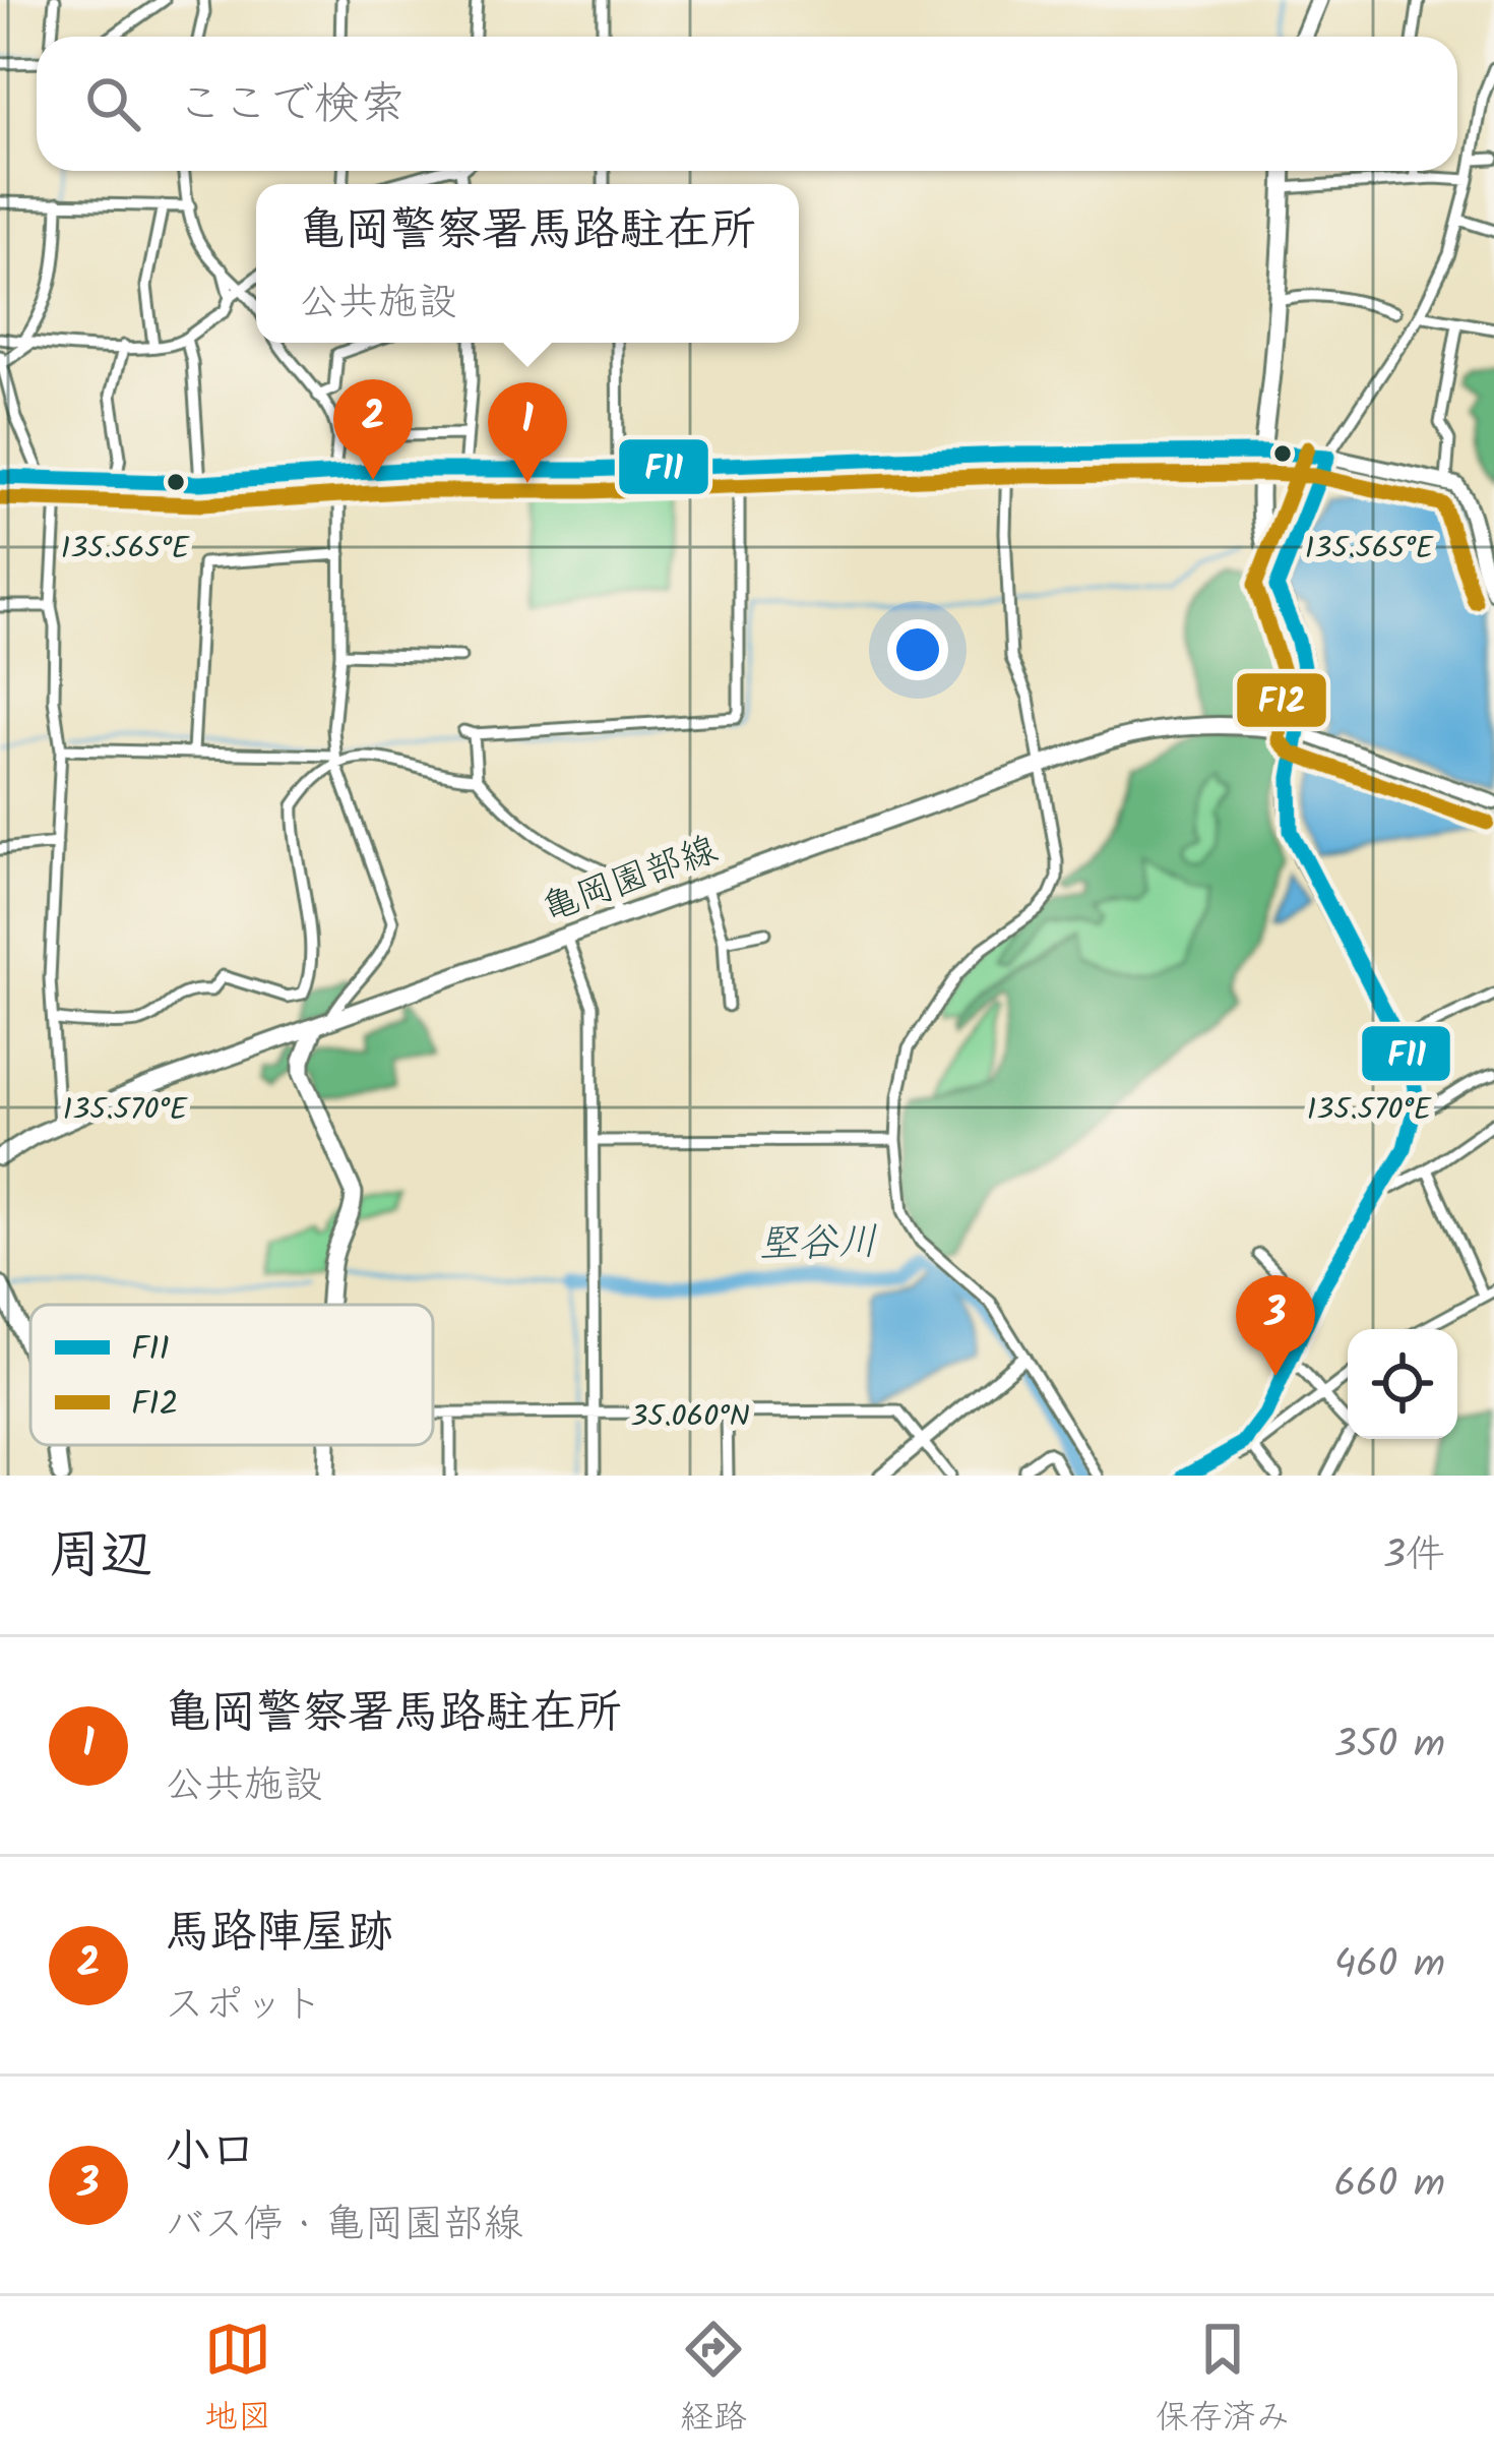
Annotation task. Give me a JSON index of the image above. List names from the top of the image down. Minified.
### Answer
{"streets":{"main road":["亀岡園部線"]},"water":["堅谷川"],"lines":["transit line F12","transit line F11"],"legend":["F11","F12"],"page":{"search":"ここで検索","popup":["亀岡警察署馬路駐在所","公共施設"],"pins":["2","1","3"],"heading":["周辺","3件"],"list":[{"mark":"1","name":"亀岡警察署馬路駐在所","note":"公共施設","value":"350 m"},{"mark":"2","name":"馬路陣屋跡","note":"スポット","value":"460 m"},{"mark":"3","name":"小口","note":"バス停 · 亀岡園部線","value":"660 m"}],"nav":["地図","経路","保存済み"]},"coordinates":["135.565°E","135.570°E","35.060°N"]}
